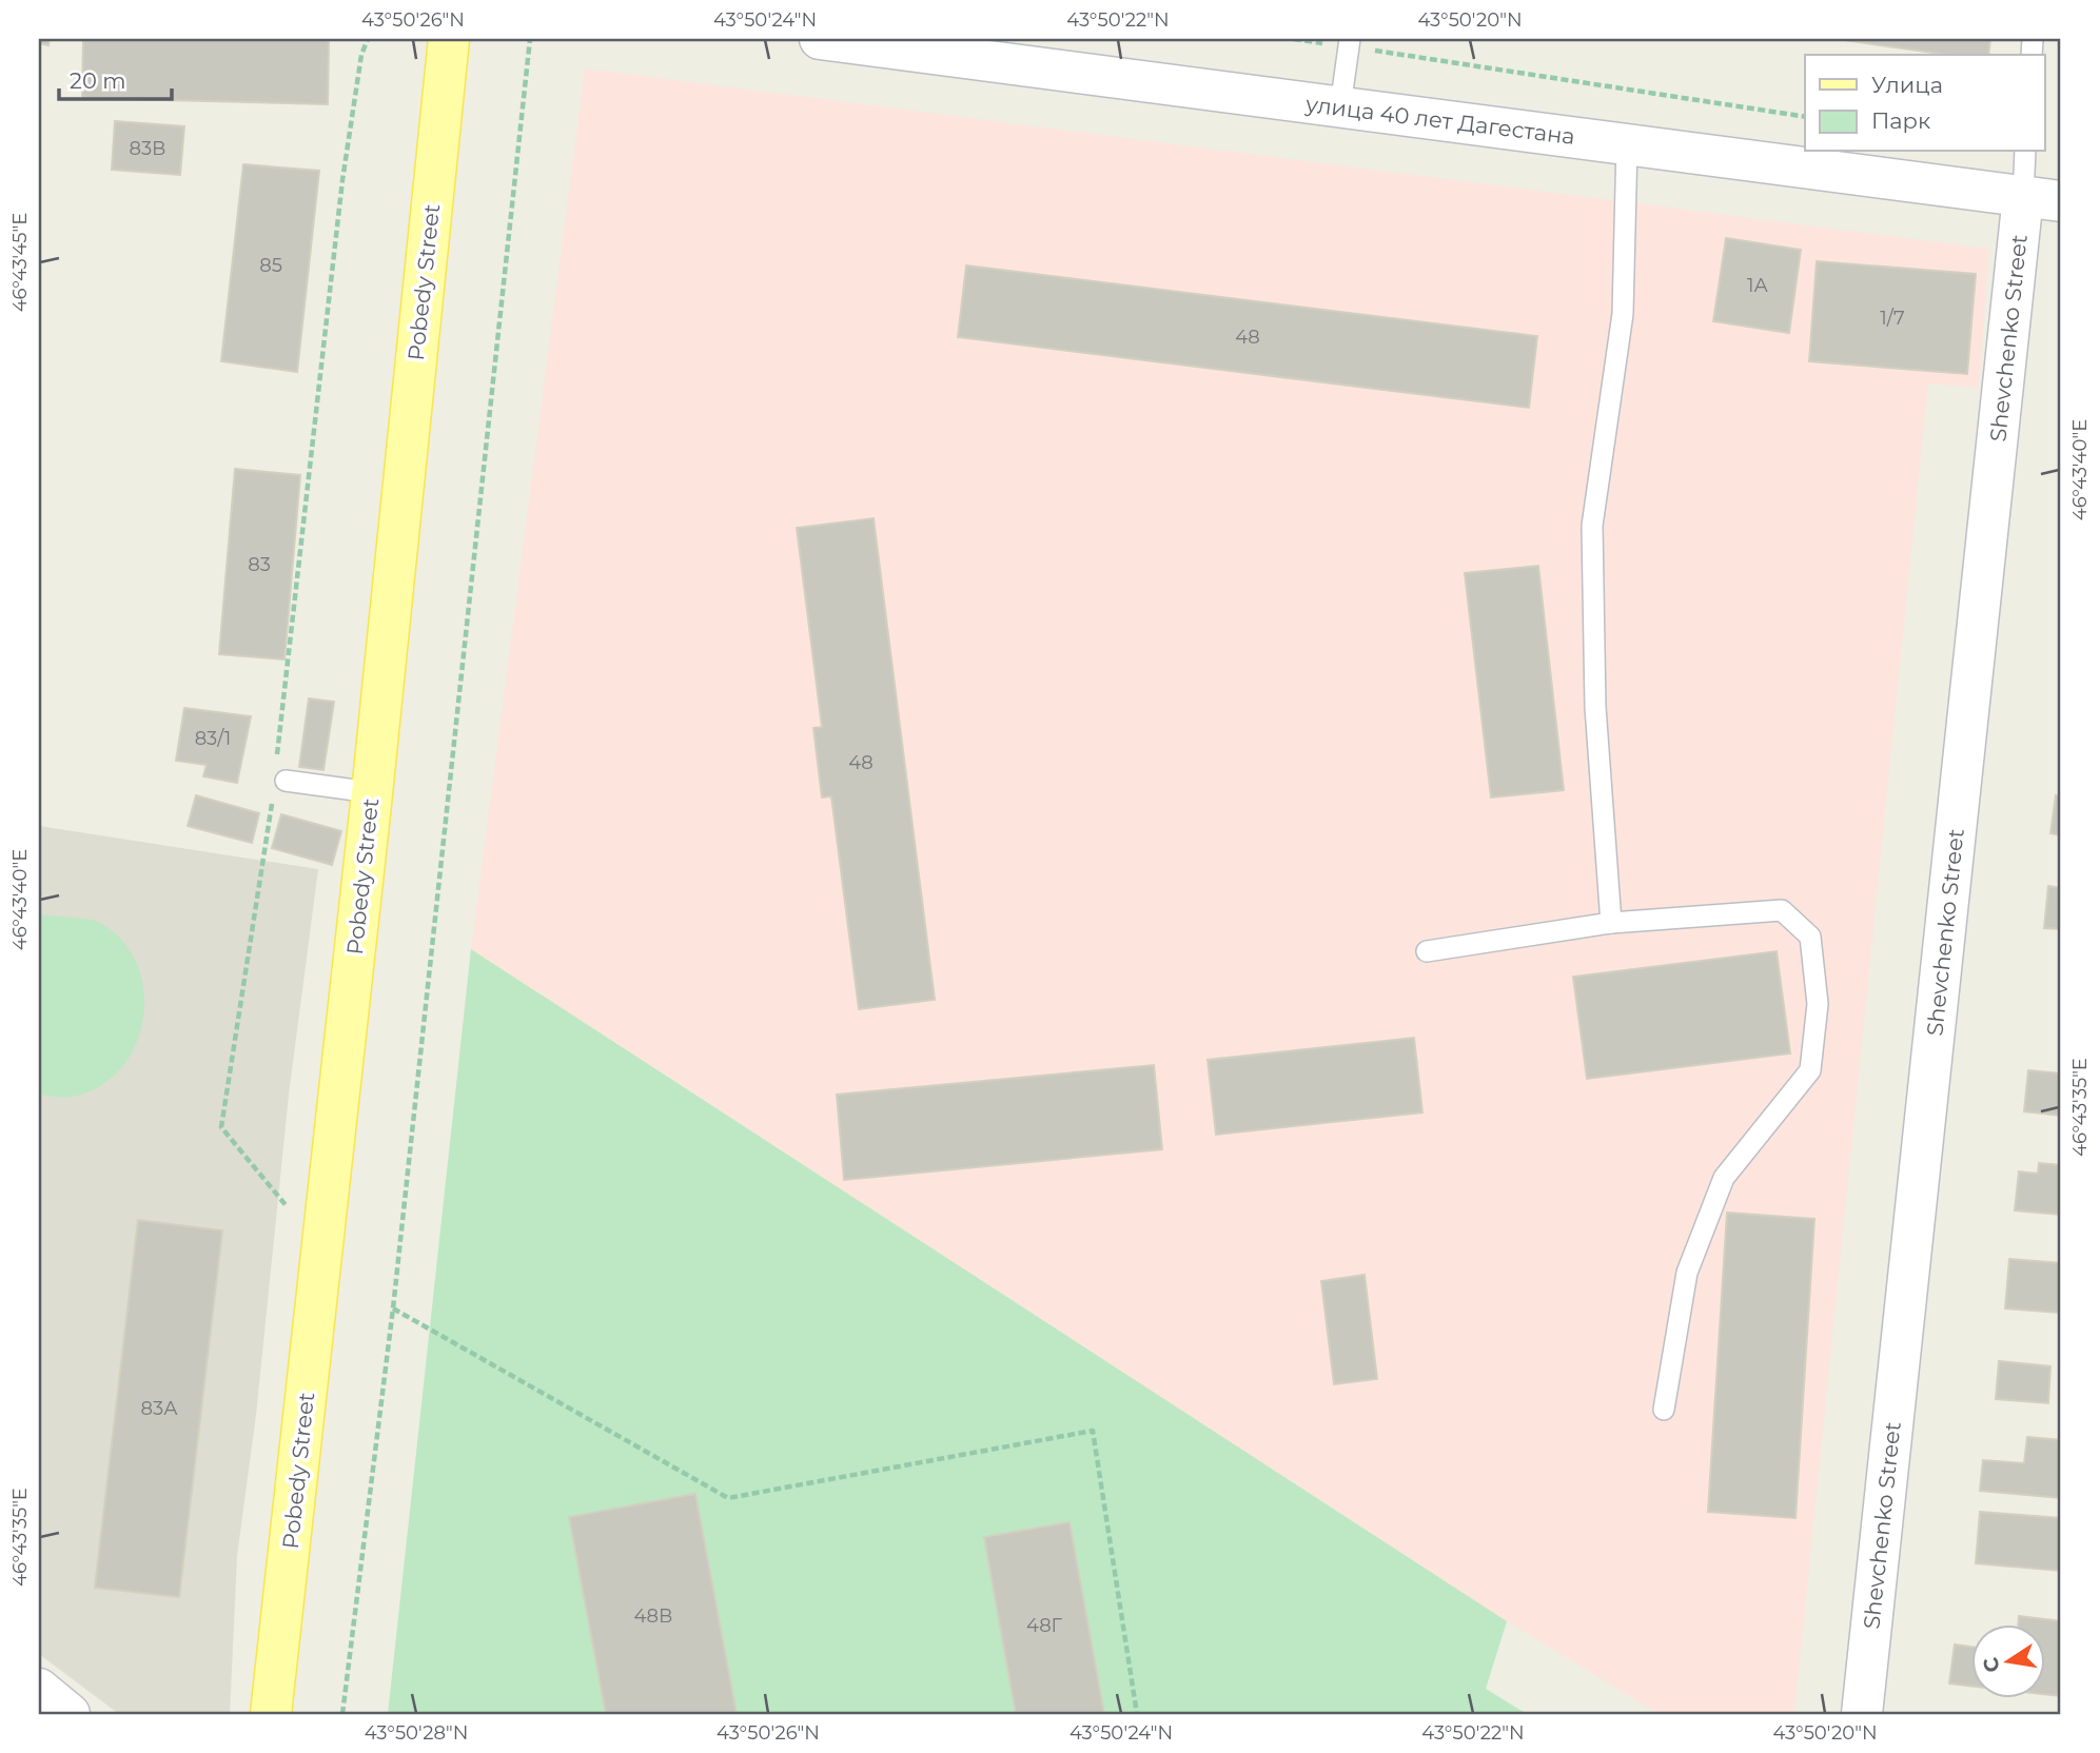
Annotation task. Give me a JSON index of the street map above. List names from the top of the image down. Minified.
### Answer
{"streets":{"main road":["Pobedy Street"],"street":["улица 40 лет Дагестана","Shevchenko Street"]},"crossings":[["улица 40 лет Дагестана","Shevchenko Street"]],"house_numbers":["83В","85","1А","1/7","48","83","83/1","48","83А","48В","48Г"],"legend":["Улица","Парк"],"scale_bar":"20 m","north":"left","coordinates":["43°50'26\"N","43°50'24\"N","43°50'22\"N","43°50'20\"N","46°43'45\"E","46°43'40\"E","46°43'35\"E","43°50'28\"N"]}
